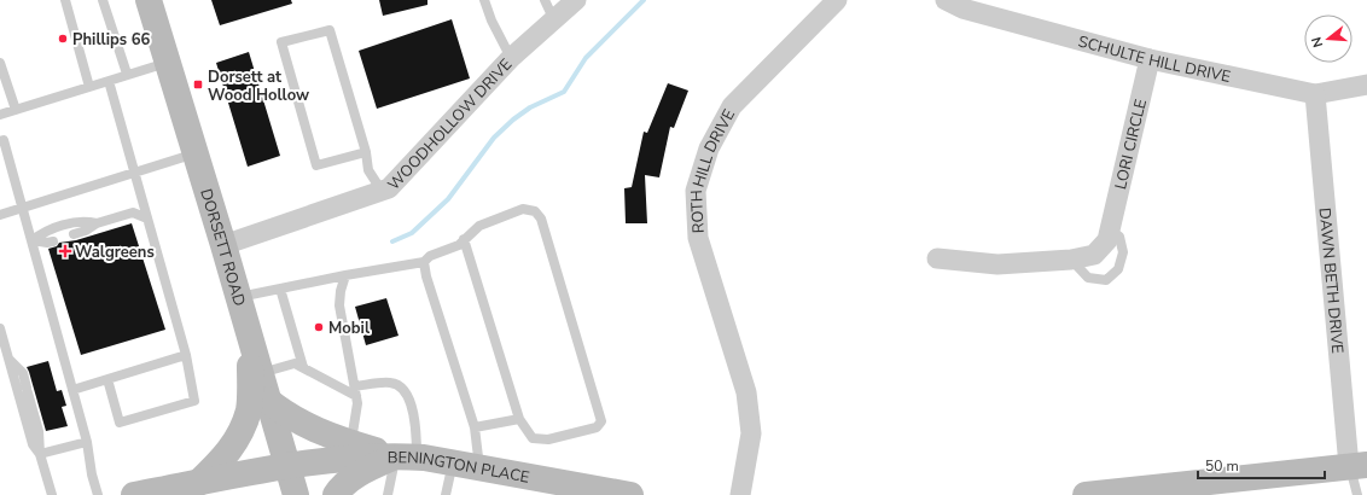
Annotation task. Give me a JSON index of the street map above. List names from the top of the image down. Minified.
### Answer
{"streets":{"main road":["DORSETT ROAD","BENINGTON PLACE"],"street":["SCHULTE HILL DRIVE","WOODHOLLOW DRIVE","LORI CIRCLE","ROTH HILL DRIVE","DAWN BETH DRIVE"]},"crossings":[["SCHULTE HILL DRIVE","LORI CIRCLE"],["SCHULTE HILL DRIVE","DAWN BETH DRIVE"],["WOODHOLLOW DRIVE","DORSETT ROAD"],["DORSETT ROAD","BENINGTON PLACE"]],"places":{"other":["Phillips 66","Mobil"],"transit":["Dorsett at Wood Hollow"],"health":["Walgreens"]},"scale_bar":"50 m","north":"left"}
